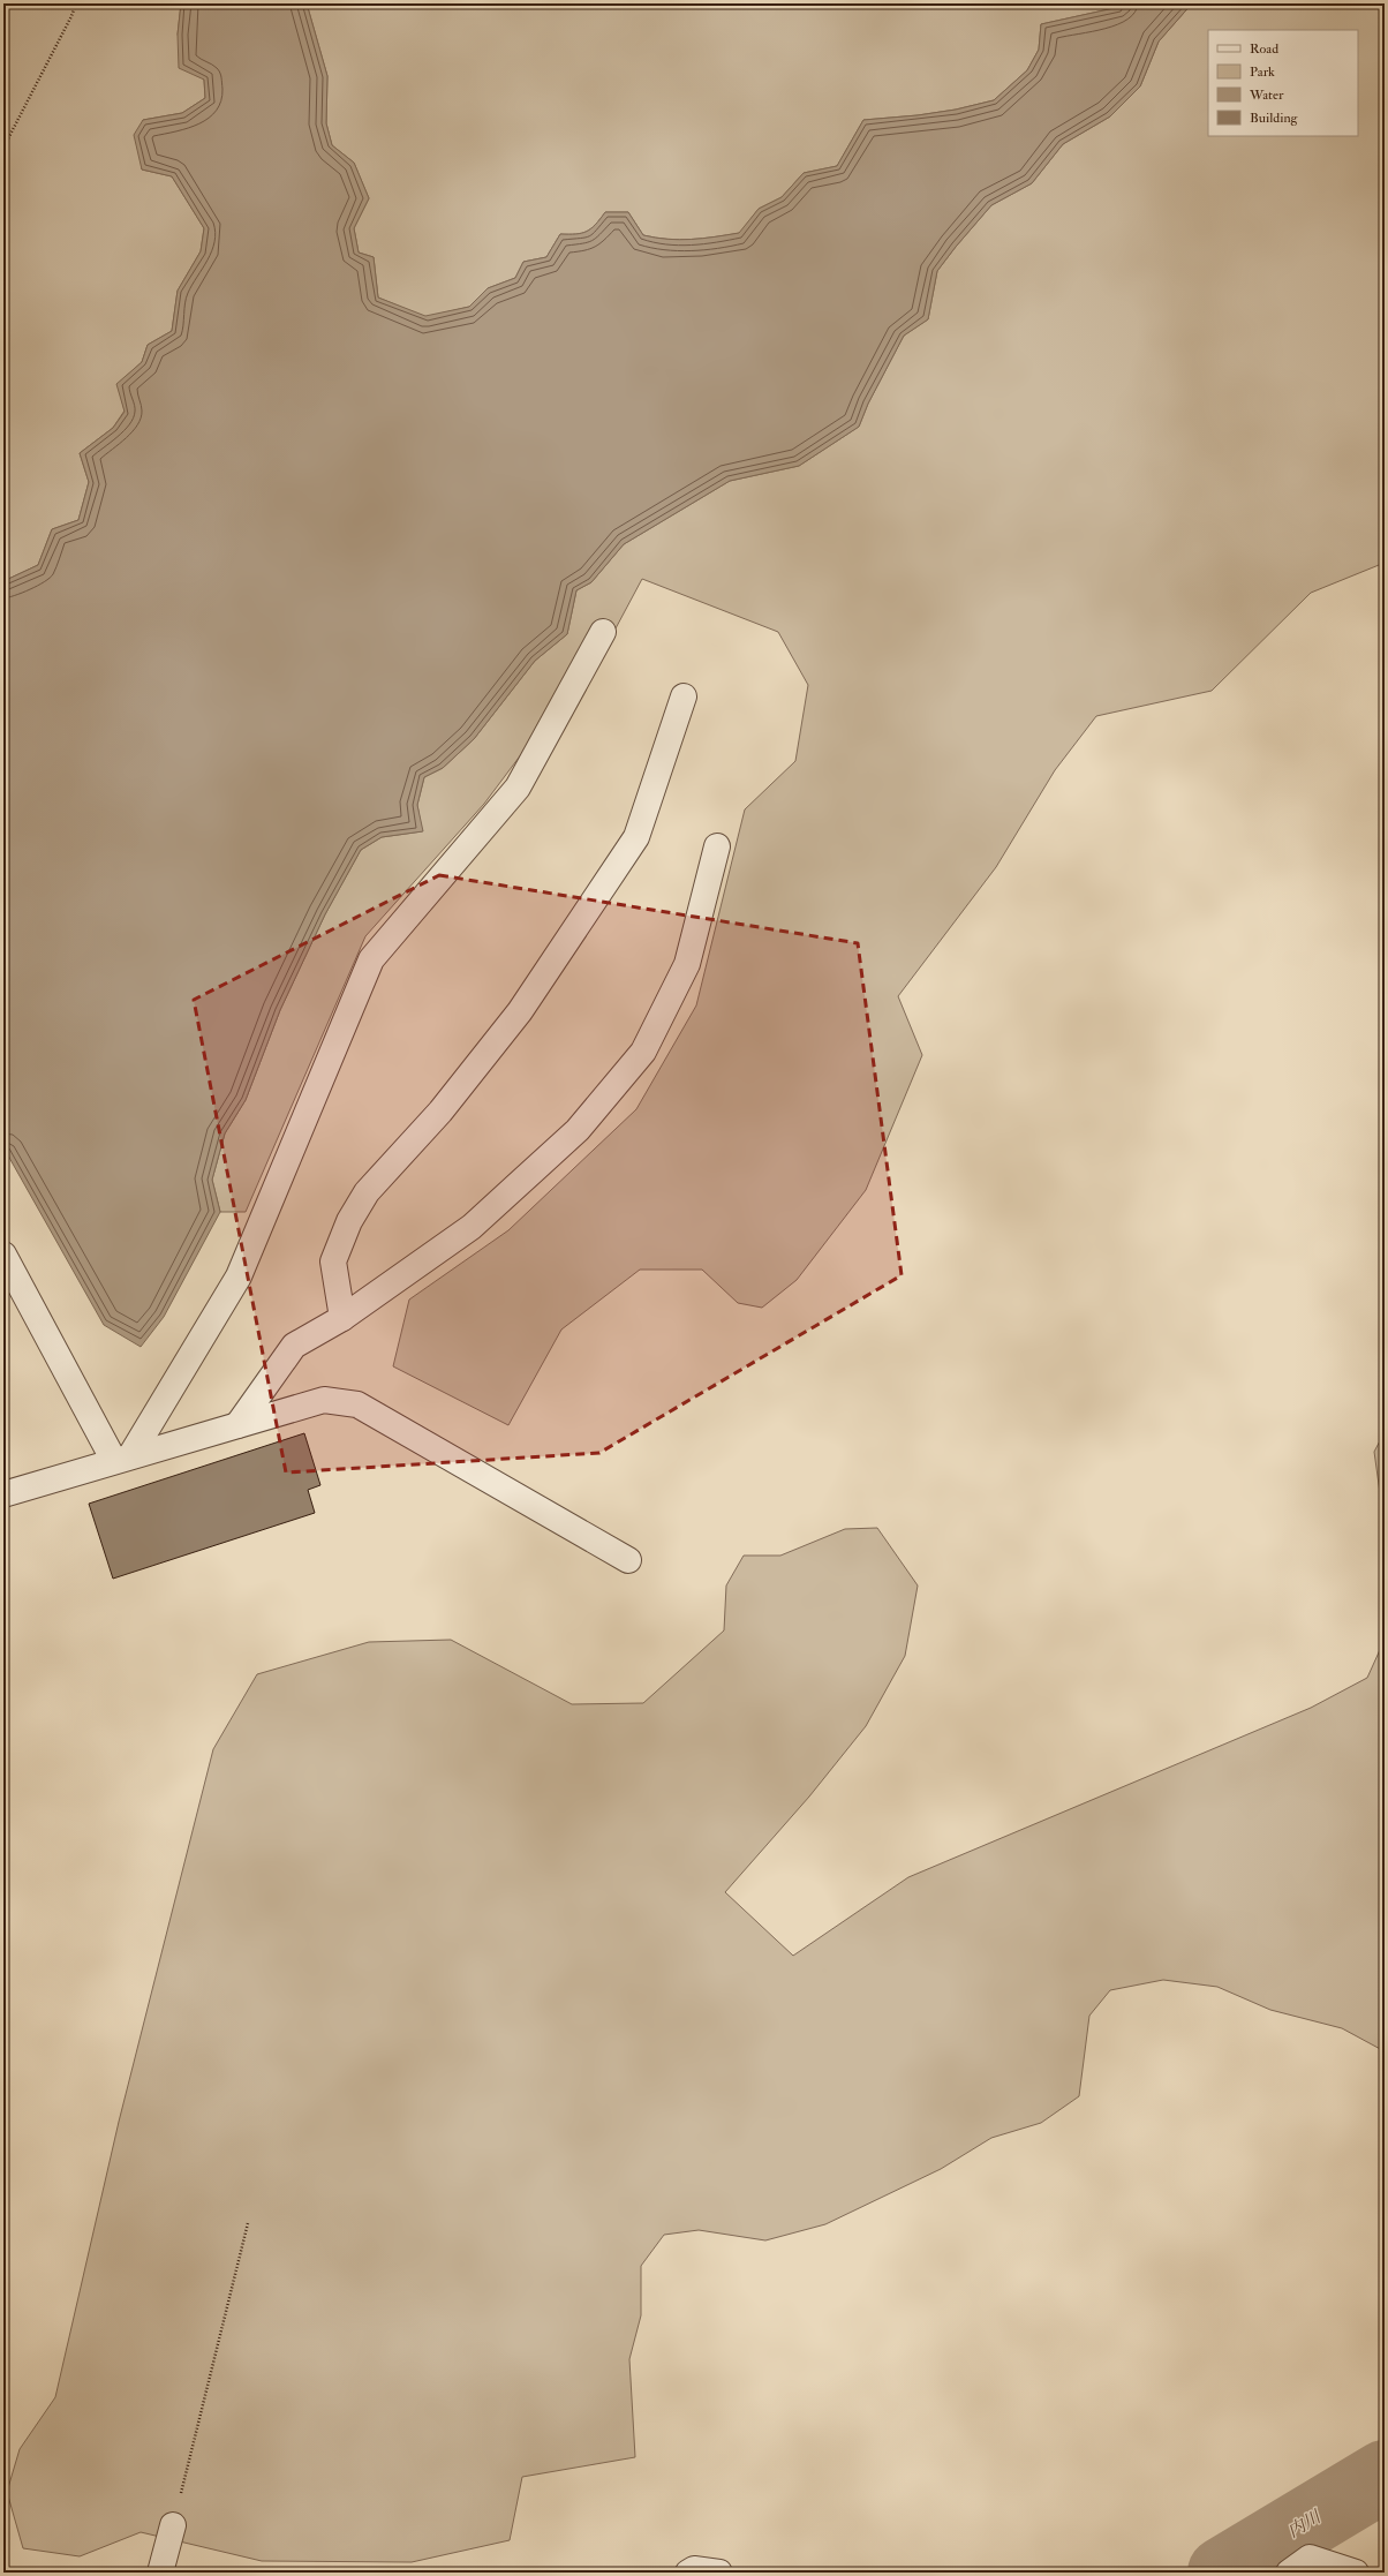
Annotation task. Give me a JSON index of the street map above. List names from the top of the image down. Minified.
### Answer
{"water":["内川"],"legend":["Road","Park","Water","Building"]}
